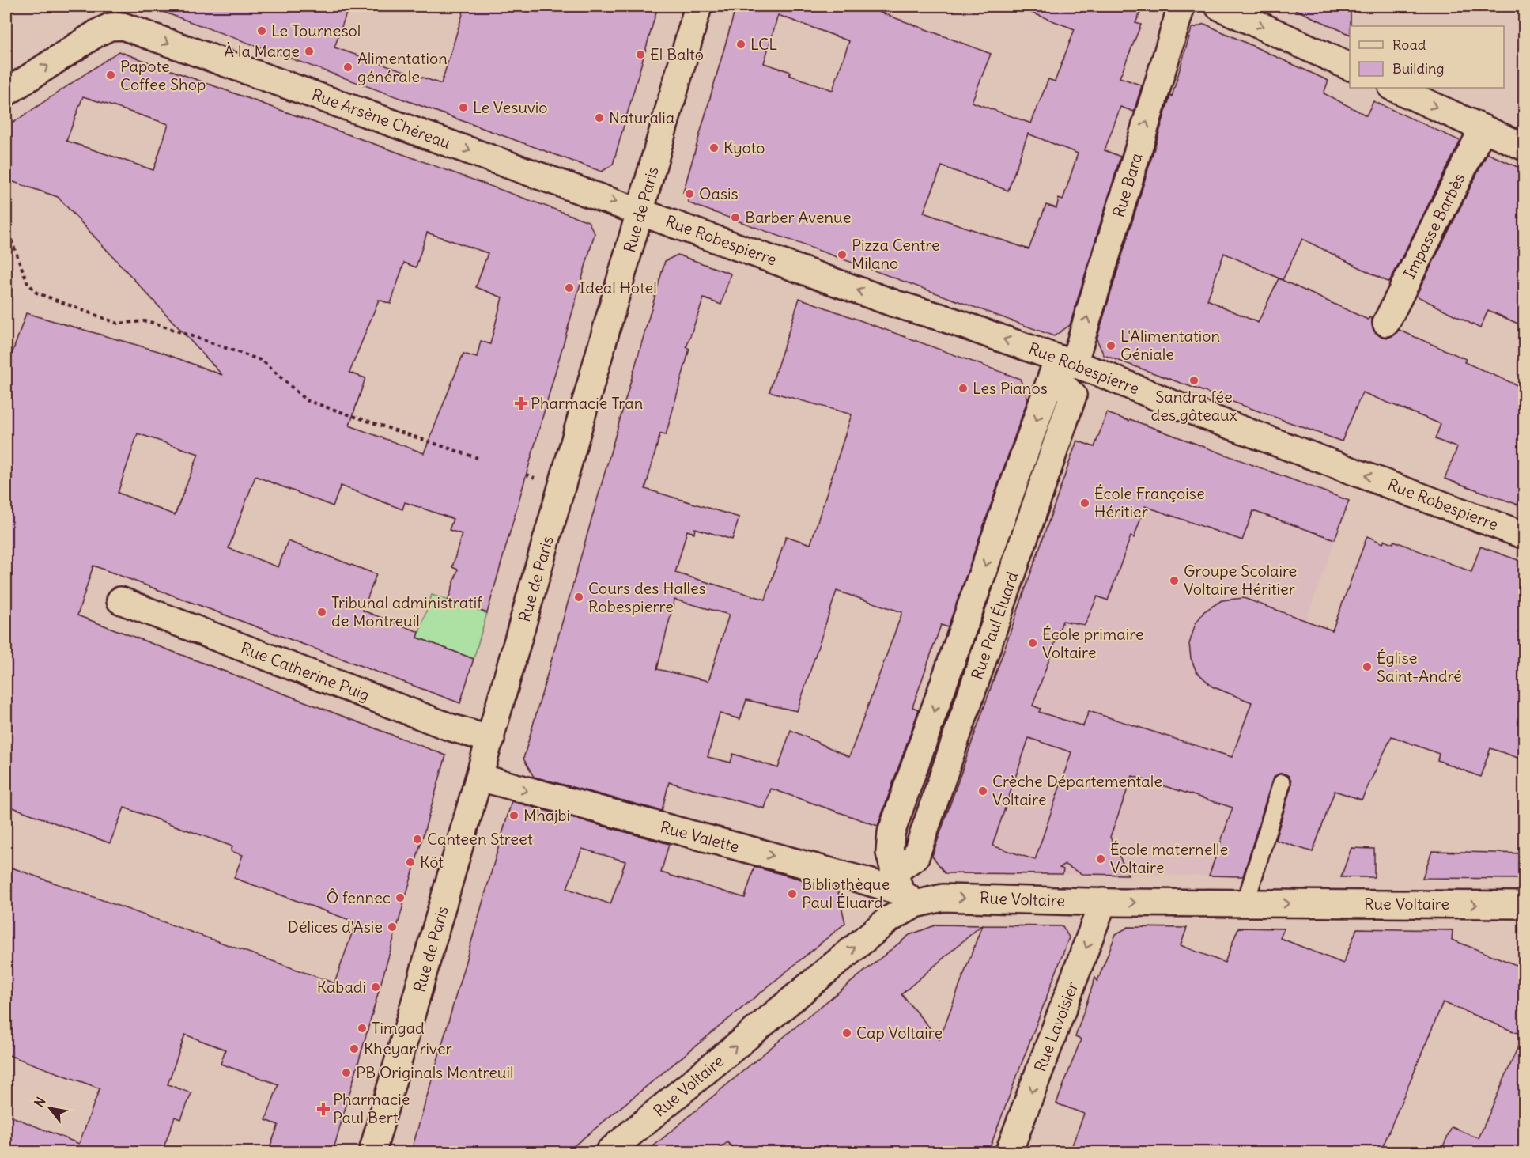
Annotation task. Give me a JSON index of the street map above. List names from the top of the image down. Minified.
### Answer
{"streets":{"street":["Rue Arsène Chéreau","Rue Bara","Rue de Paris","Impasse Barbès","Rue Robespierre","Rue Paul Éluard","Rue Catherine Puig","Rue Valette","Rue Voltaire","Rue Lavoisier"]},"crossings":[["Rue Arsène Chéreau","Rue de Paris"],["Rue Arsène Chéreau","Rue Robespierre"],["Rue Bara","Rue Robespierre"],["Rue Bara","Rue Paul Éluard"],["Rue de Paris","Rue Robespierre"],["Rue de Paris","Rue Catherine Puig"],["Rue de Paris","Rue Valette"],["Rue Robespierre","Rue Paul Éluard"],["Rue Paul Éluard","Rue Valette"],["Rue Paul Éluard","Rue Voltaire"],["Rue Valette","Rue Voltaire"],["Rue Voltaire","Rue Lavoisier"]],"one_way":["Rue Arsène Chéreau","Rue Bara","Rue Robespierre","Rue Valette","Rue Voltaire","Rue Lavoisier"],"places":{"other":["Le Tournesol","LCL","À la Marge","El Balto","Alimentation générale","Papote Coffee Shop","Le Vesuvio","Naturalia","Kyoto","Oasis","Barber Avenue","Pizza Centre Milano","Ideal Hotel","L'Alimentation Géniale","Sandra fée des gâteaux","Les Pianos","École Françoise Héritier","Groupe Scolaire Voltaire Héritier","Cours des Halles Robespierre","Tribunal administratif de Montreuil","École primaire Voltaire","Église Saint-André","Crèche Départementale Voltaire","Mhajbi","Canteen Street","École maternelle Voltaire","Köt","Bibliothèque Paul Éluard","Ô fennec","Délices d'Asie","Kabadi","Timgad","Cap Voltaire","Kheyar river","PB Originals Montreuil"],"health":["Pharmacie Tran","Pharmacie Paul Bert"]},"legend":["Road","Building"],"north":"top left"}
